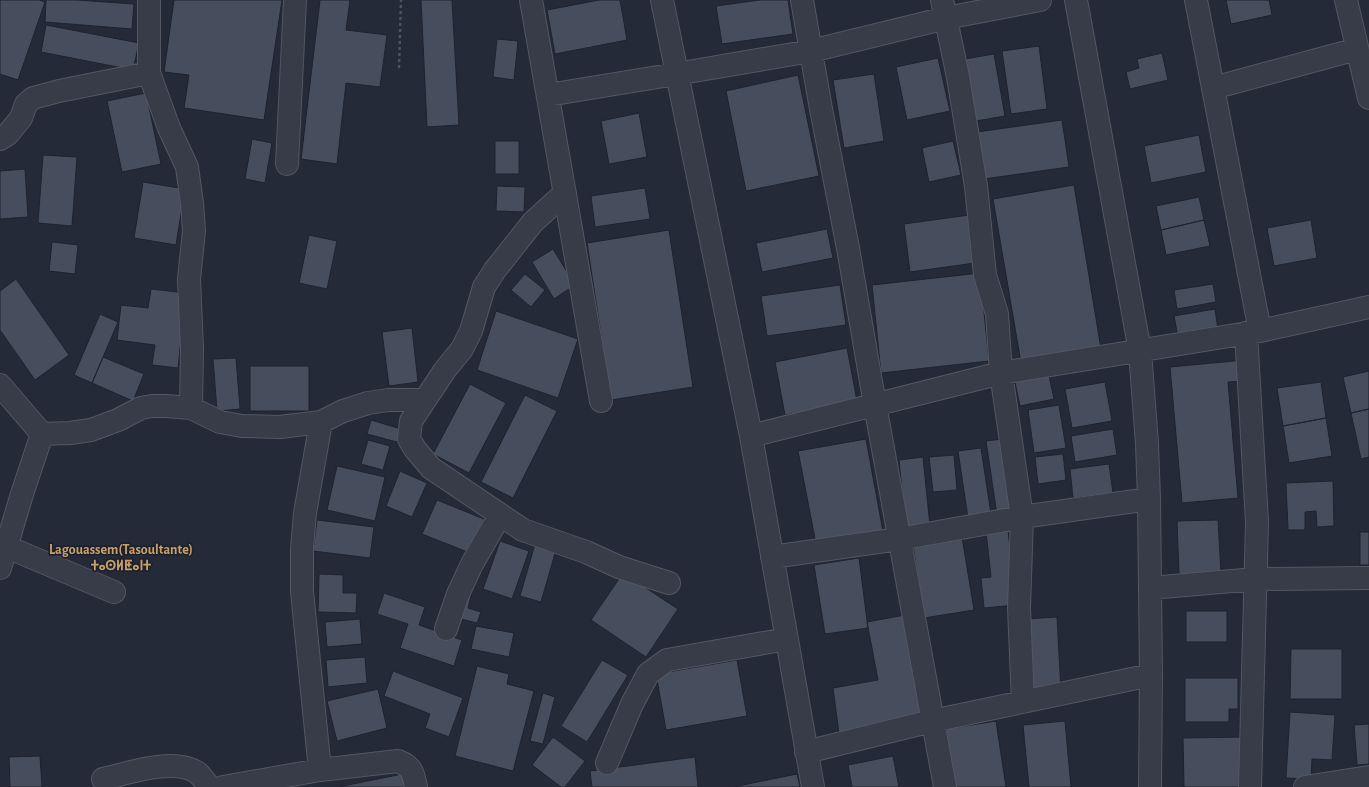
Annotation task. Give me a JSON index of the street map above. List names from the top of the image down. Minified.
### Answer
{"districts":["Lagouassem(Tasoultante) ⵜⴰⵙⵍⵟⴰⵏⵜ"]}
